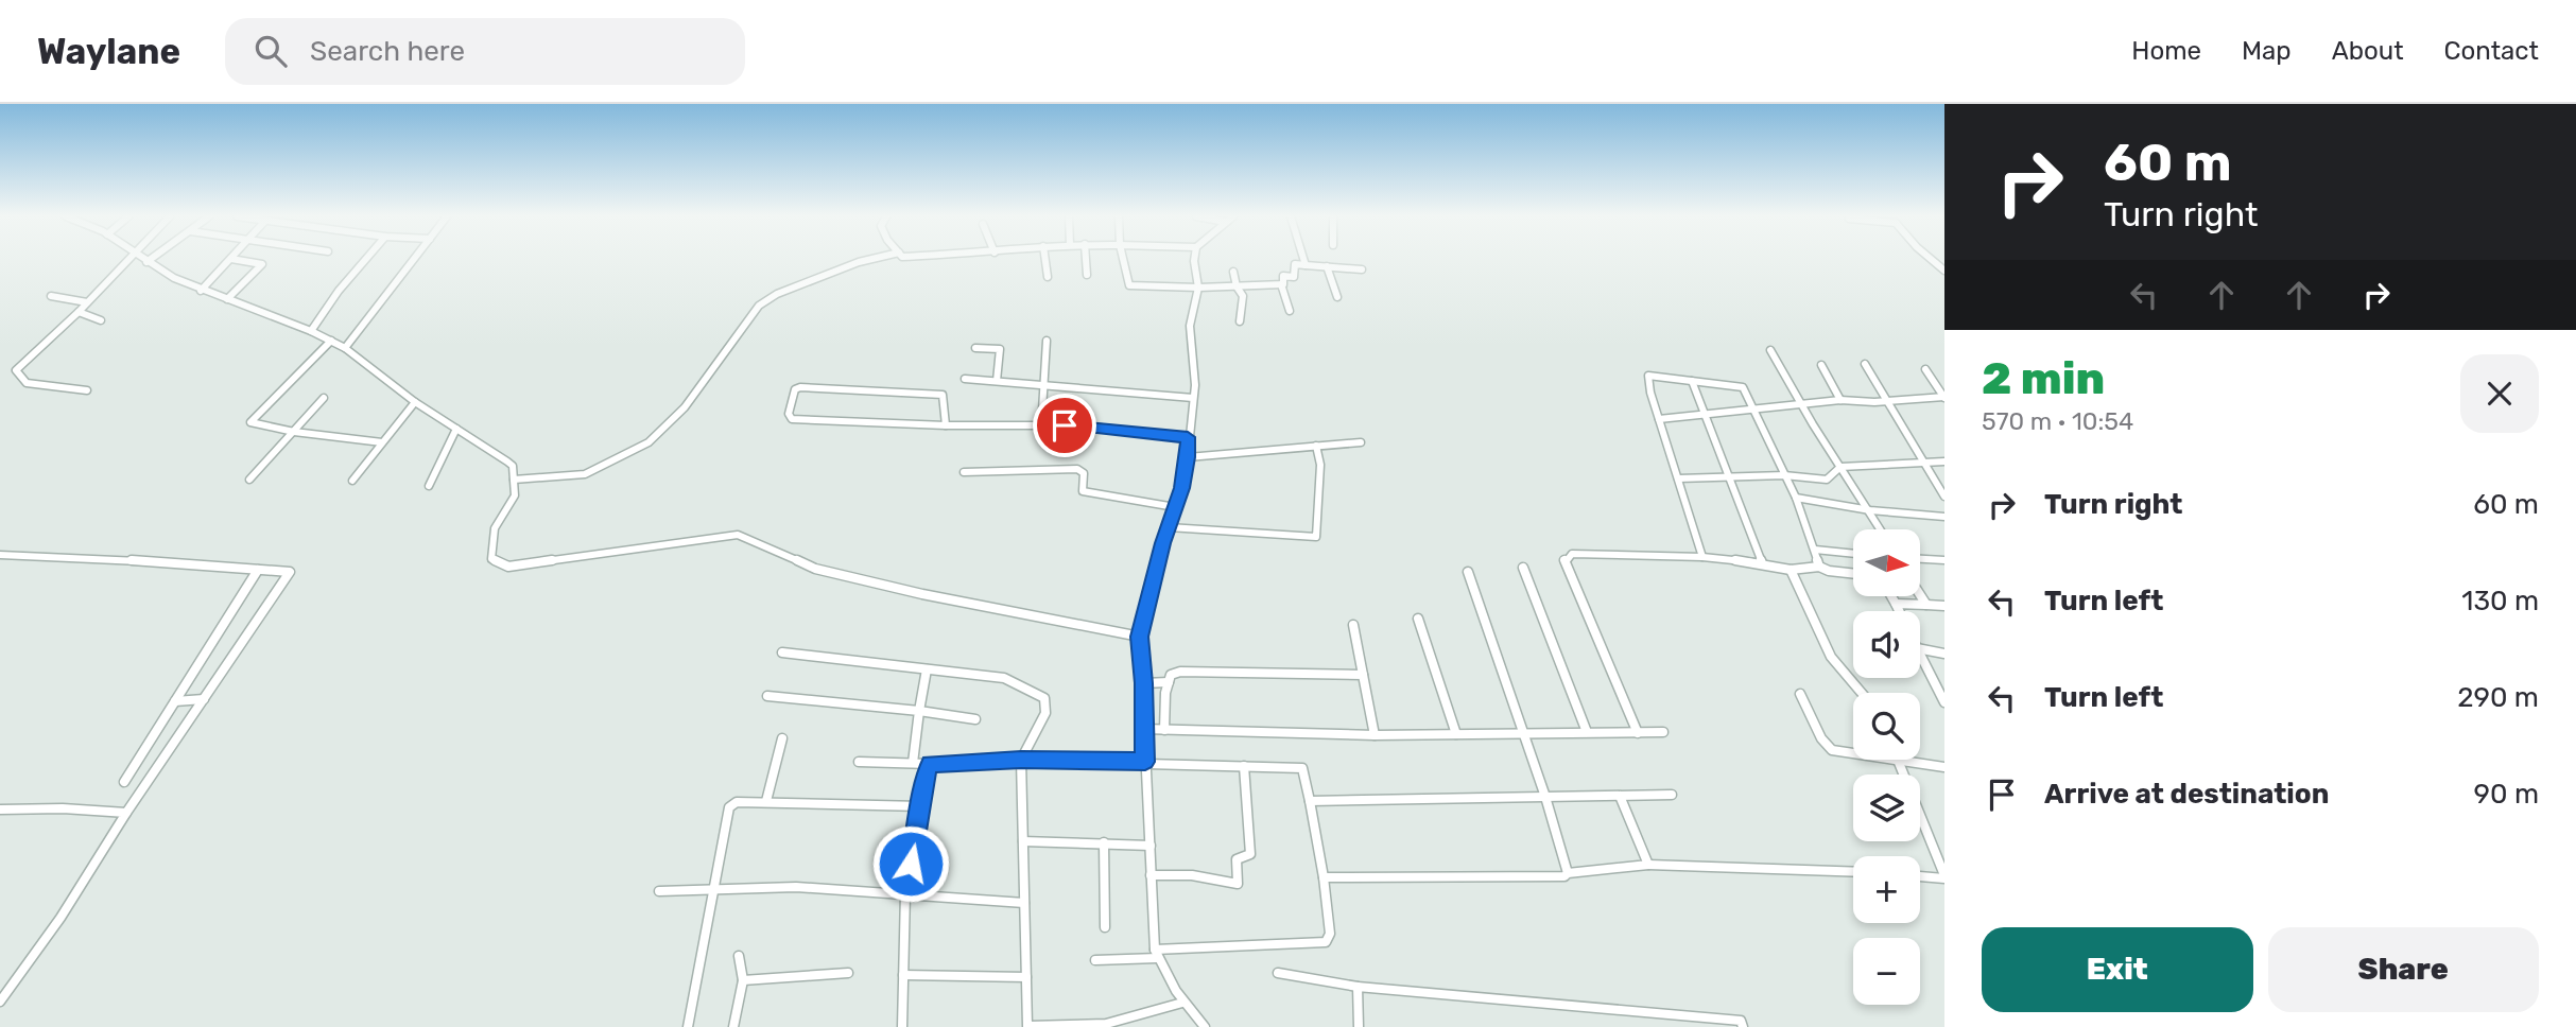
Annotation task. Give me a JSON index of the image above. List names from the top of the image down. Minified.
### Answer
{"north":"right","page":{"header":"Waylane","search":"Search here","nav":["Home","Map","About","Contact"],"turn":["60 m","Turn right"],"heading":["2 min","570 m · 10:54"],"list":[{"name":"Turn right","value":"60 m"},{"name":"Turn left","value":"130 m"},{"name":"Turn left","value":"290 m"},{"name":"Arrive at destination","value":"90 m"}],"map_buttons":["+","−"],"buttons":["Exit","Share"]}}
